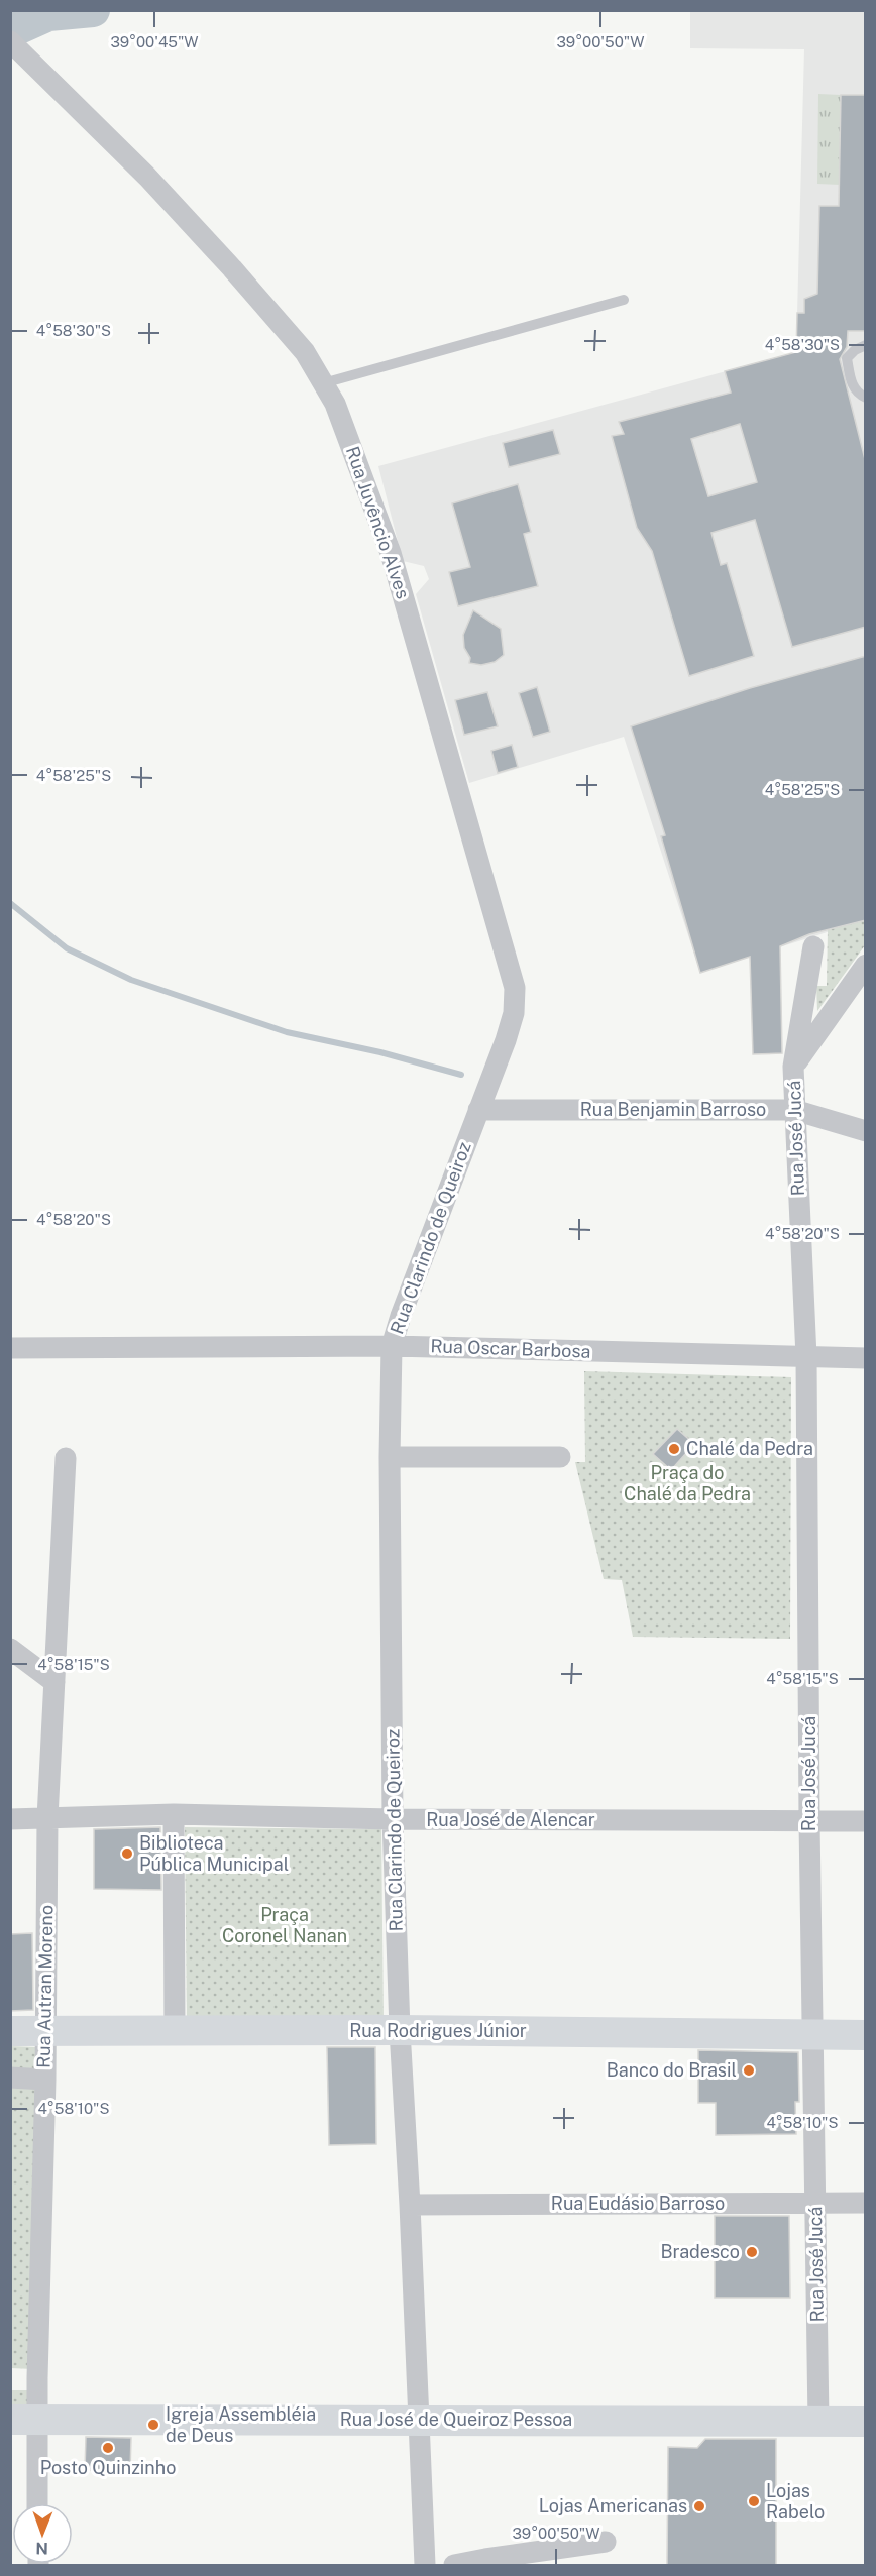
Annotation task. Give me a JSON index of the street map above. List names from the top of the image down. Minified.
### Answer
{"streets":{"main road":["Rua Rodrigues Júnior","Rua José de Queiroz Pessoa"],"street":["Rua Juvêncio Alves","Rua Benjamin Barroso","Rua José Jucá","Rua Clarindo de Queiroz","Rua Oscar Barbosa","Rua José de Alencar","Rua Autran Moreno","Rua Eudásio Barroso"]},"crossings":[["Rua Juvêncio Alves","Rua Benjamin Barroso"],["Rua Juvêncio Alves","Rua Clarindo de Queiroz"],["Rua Benjamin Barroso","Rua José Jucá"],["Rua Benjamin Barroso","Rua Clarindo de Queiroz"],["Rua José Jucá","Rua Oscar Barbosa"],["Rua José Jucá","Rua José de Alencar"],["Rua José Jucá","Rua Rodrigues Júnior"],["Rua José Jucá","Rua Eudásio Barroso"],["Rua José Jucá","Rua José de Queiroz Pessoa"],["Rua Clarindo de Queiroz","Rua Oscar Barbosa"],["Rua Clarindo de Queiroz","Rua José de Alencar"],["Rua Clarindo de Queiroz","Rua Rodrigues Júnior"],["Rua Clarindo de Queiroz","Rua Eudásio Barroso"],["Rua Clarindo de Queiroz","Rua José de Queiroz Pessoa"],["Rua José de Alencar","Rua Autran Moreno"],["Rua Autran Moreno","Rua Rodrigues Júnior"],["Rua Autran Moreno","Rua José de Queiroz Pessoa"]],"parks":["Praça do Chalé da Pedra","Praça Coronel Nanan"],"places":["Chalé da Pedra","Biblioteca Pública Municipal","Banco do Brasil","Bradesco","Igreja Assembléia de Deus","Posto Quinzinho","Lojas Rabelo","Lojas Americanas"],"north":"bottom","coordinates":["39°00'45\"W","39°00'50\"W","4°58'30\"S","4°58'25\"S","4°58'20\"S","4°58'15\"S","4°58'10\"S"]}
